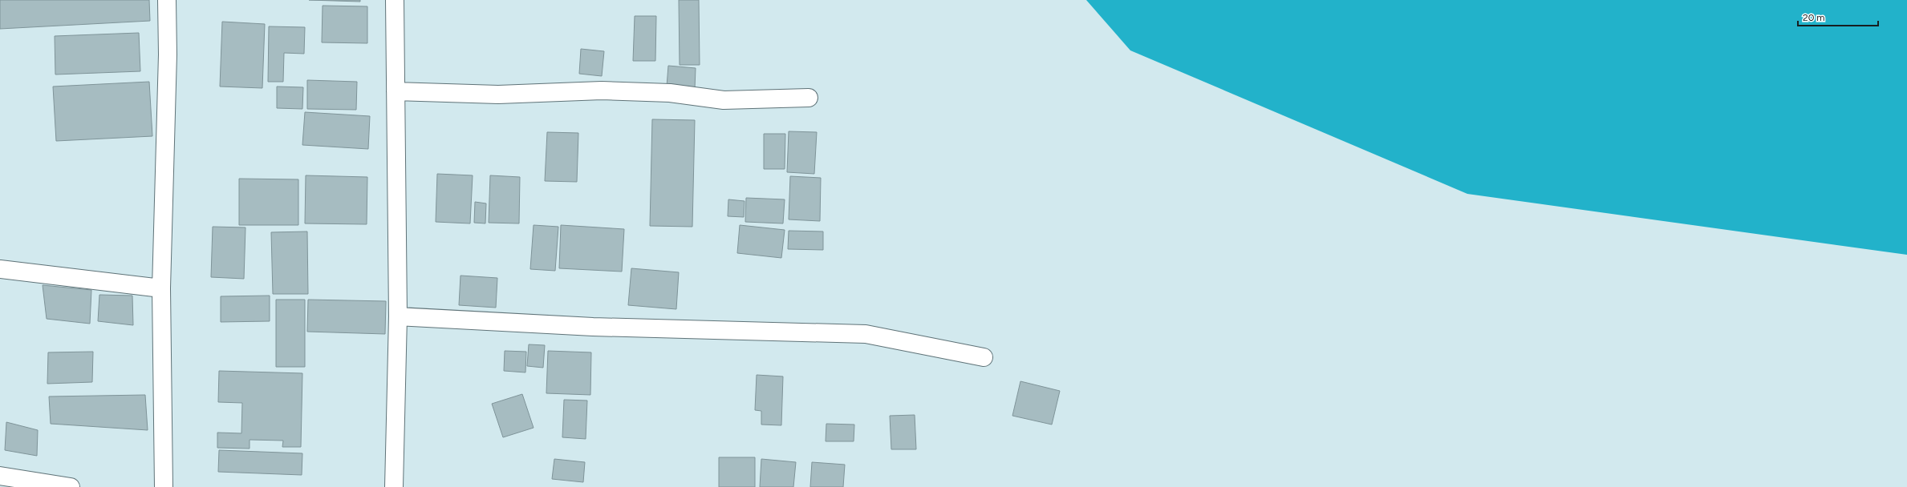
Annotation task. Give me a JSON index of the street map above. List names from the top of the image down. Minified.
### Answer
{"scale_bar":"20 m"}
